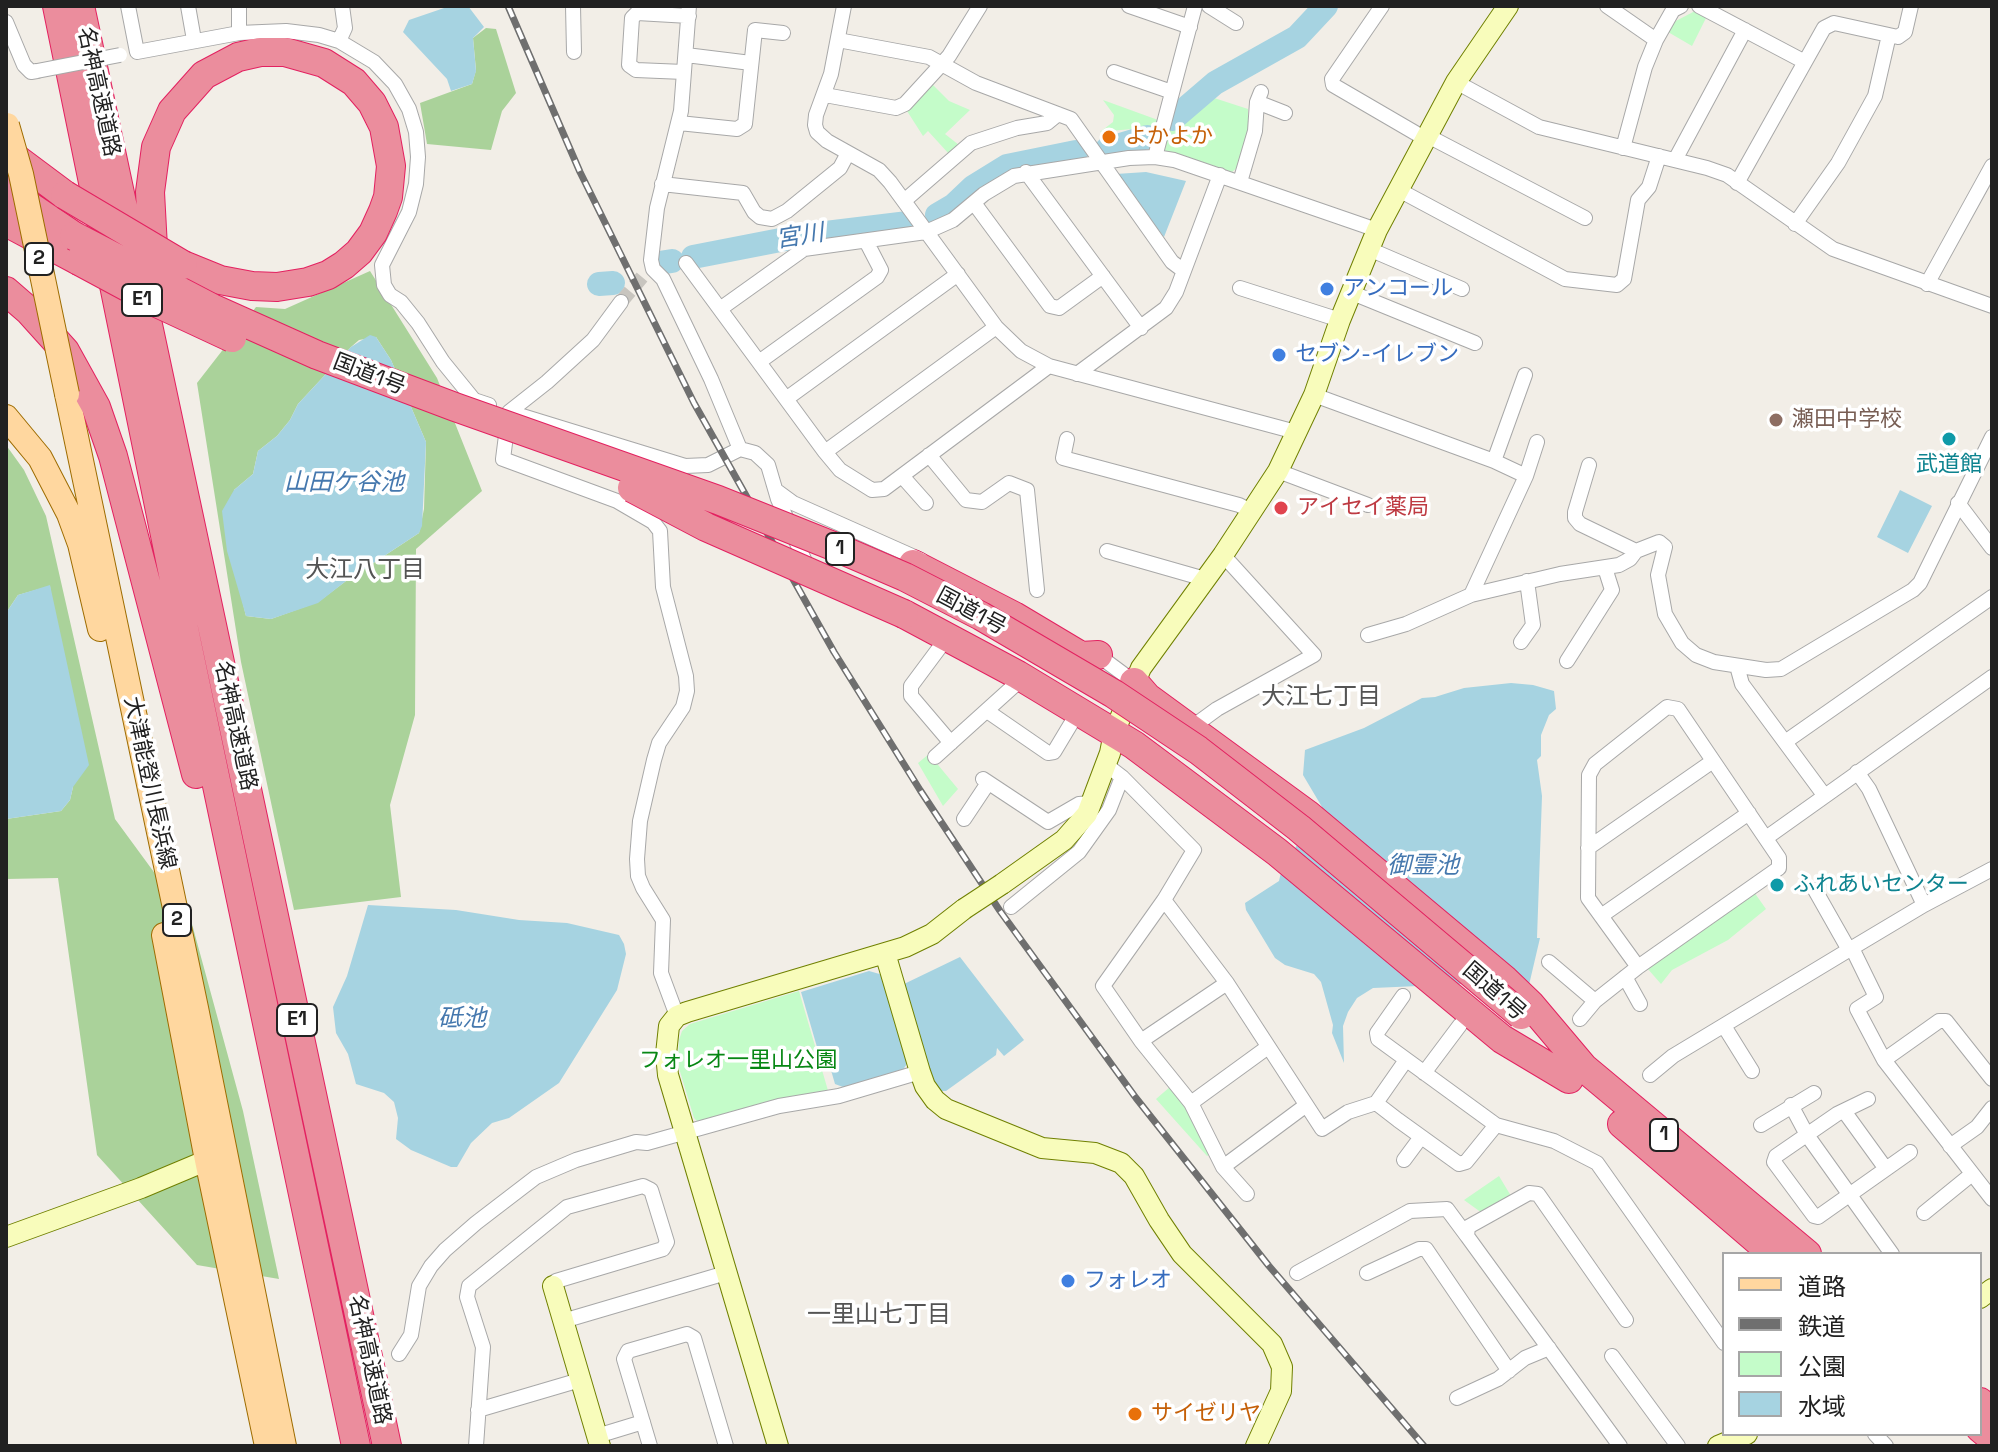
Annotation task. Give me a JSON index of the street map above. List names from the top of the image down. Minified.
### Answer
{"streets":{"highway":["名神高速道路","E1","国道1号","1"],"main road":["2","大津能登川長浜線"]},"districts":["大江八丁目","大江七丁目","一里山七丁目"],"water":["宮川","山田ケ谷池","御霊池","砥池"],"parks":["フォレオ一里山公園"],"places":["よかよか","アンコール","セブン-イレブン","瀬田中学校","武道館","アイセイ薬局","ふれあいセンター","フォレオ","サイゼリヤ"],"legend":["道路","鉄道","公園","水域"]}
